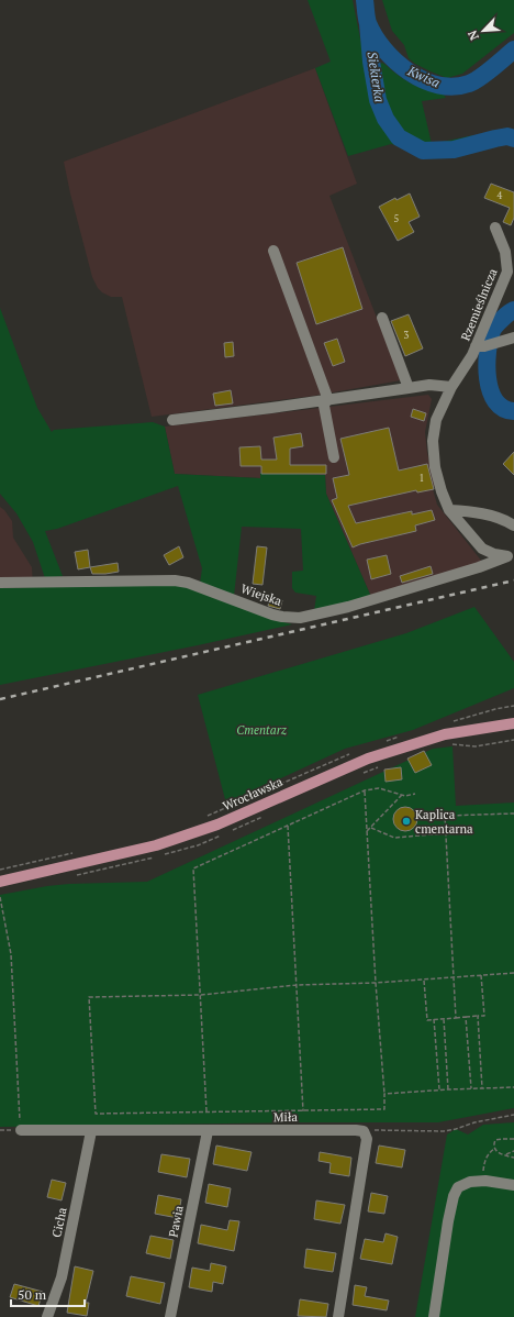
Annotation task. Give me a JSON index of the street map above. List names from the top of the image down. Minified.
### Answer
{"streets":{"main road":["Wrocławska"],"street":["Rzemieślnicza","Wiejska","Miła","Pawia","Cicha"]},"crossings":[["Rzemieślnicza","Wiejska"],["Miła","Pawia"],["Miła","Cicha"]],"water":["Siekierka","Kwisa"],"parks":["Cmentarz"],"places":["Kaplica cmentarna"],"house_numbers":["4","5","3","1"],"scale_bar":"50 m","north":"bottom left"}
